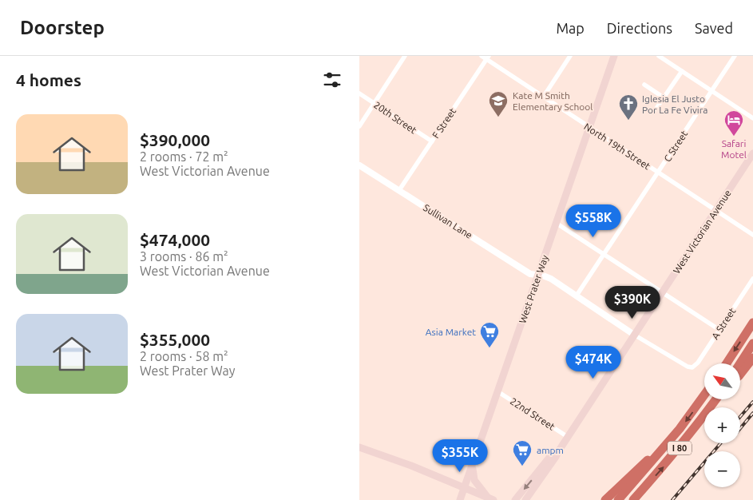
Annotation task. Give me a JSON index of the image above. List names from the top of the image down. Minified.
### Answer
{"streets":{"highway":["I 80"],"main road":["West Victorian Avenue","West Prater Way"],"street":["20th Street","F Street","North 19th Street","C Street","Sullivan Lane","A Street","22nd Street"]},"crossings":[["20th Street","F Street"],["F Street","North 19th Street"],["F Street","Sullivan Lane"],["North 19th Street","C Street"],["North 19th Street","West Victorian Avenue"],["North 19th Street","West Prater Way"],["C Street","Sullivan Lane"],["Sullivan Lane","West Victorian Avenue"],["Sullivan Lane","West Prater Way"],["Sullivan Lane","A Street"],["West Victorian Avenue","A Street"],["West Victorian Avenue","22nd Street"],["West Prater Way","22nd Street"]],"places":{"school or university":["Kate M Smith Elementary School"],"church":["Iglesia El Justo Por La Fe Vivira"],"hotel":["Safari Motel"],"supermarket":["Asia Market","ampm"]},"north":"top left","page":{"header":"Doorstep","nav":["Map","Directions","Saved"],"heading":"4 homes","list":[{"name":"$390,000","note":"2 rooms · 72 m² · West Victorian Avenue"},{"name":"$474,000","note":"3 rooms · 86 m² · West Victorian Avenue"},{"name":"$355,000","note":"2 rooms · 58 m² · West Prater Way"}],"price":["$558K","$390K","$474K","$355K"],"map_buttons":["+","−"]}}
